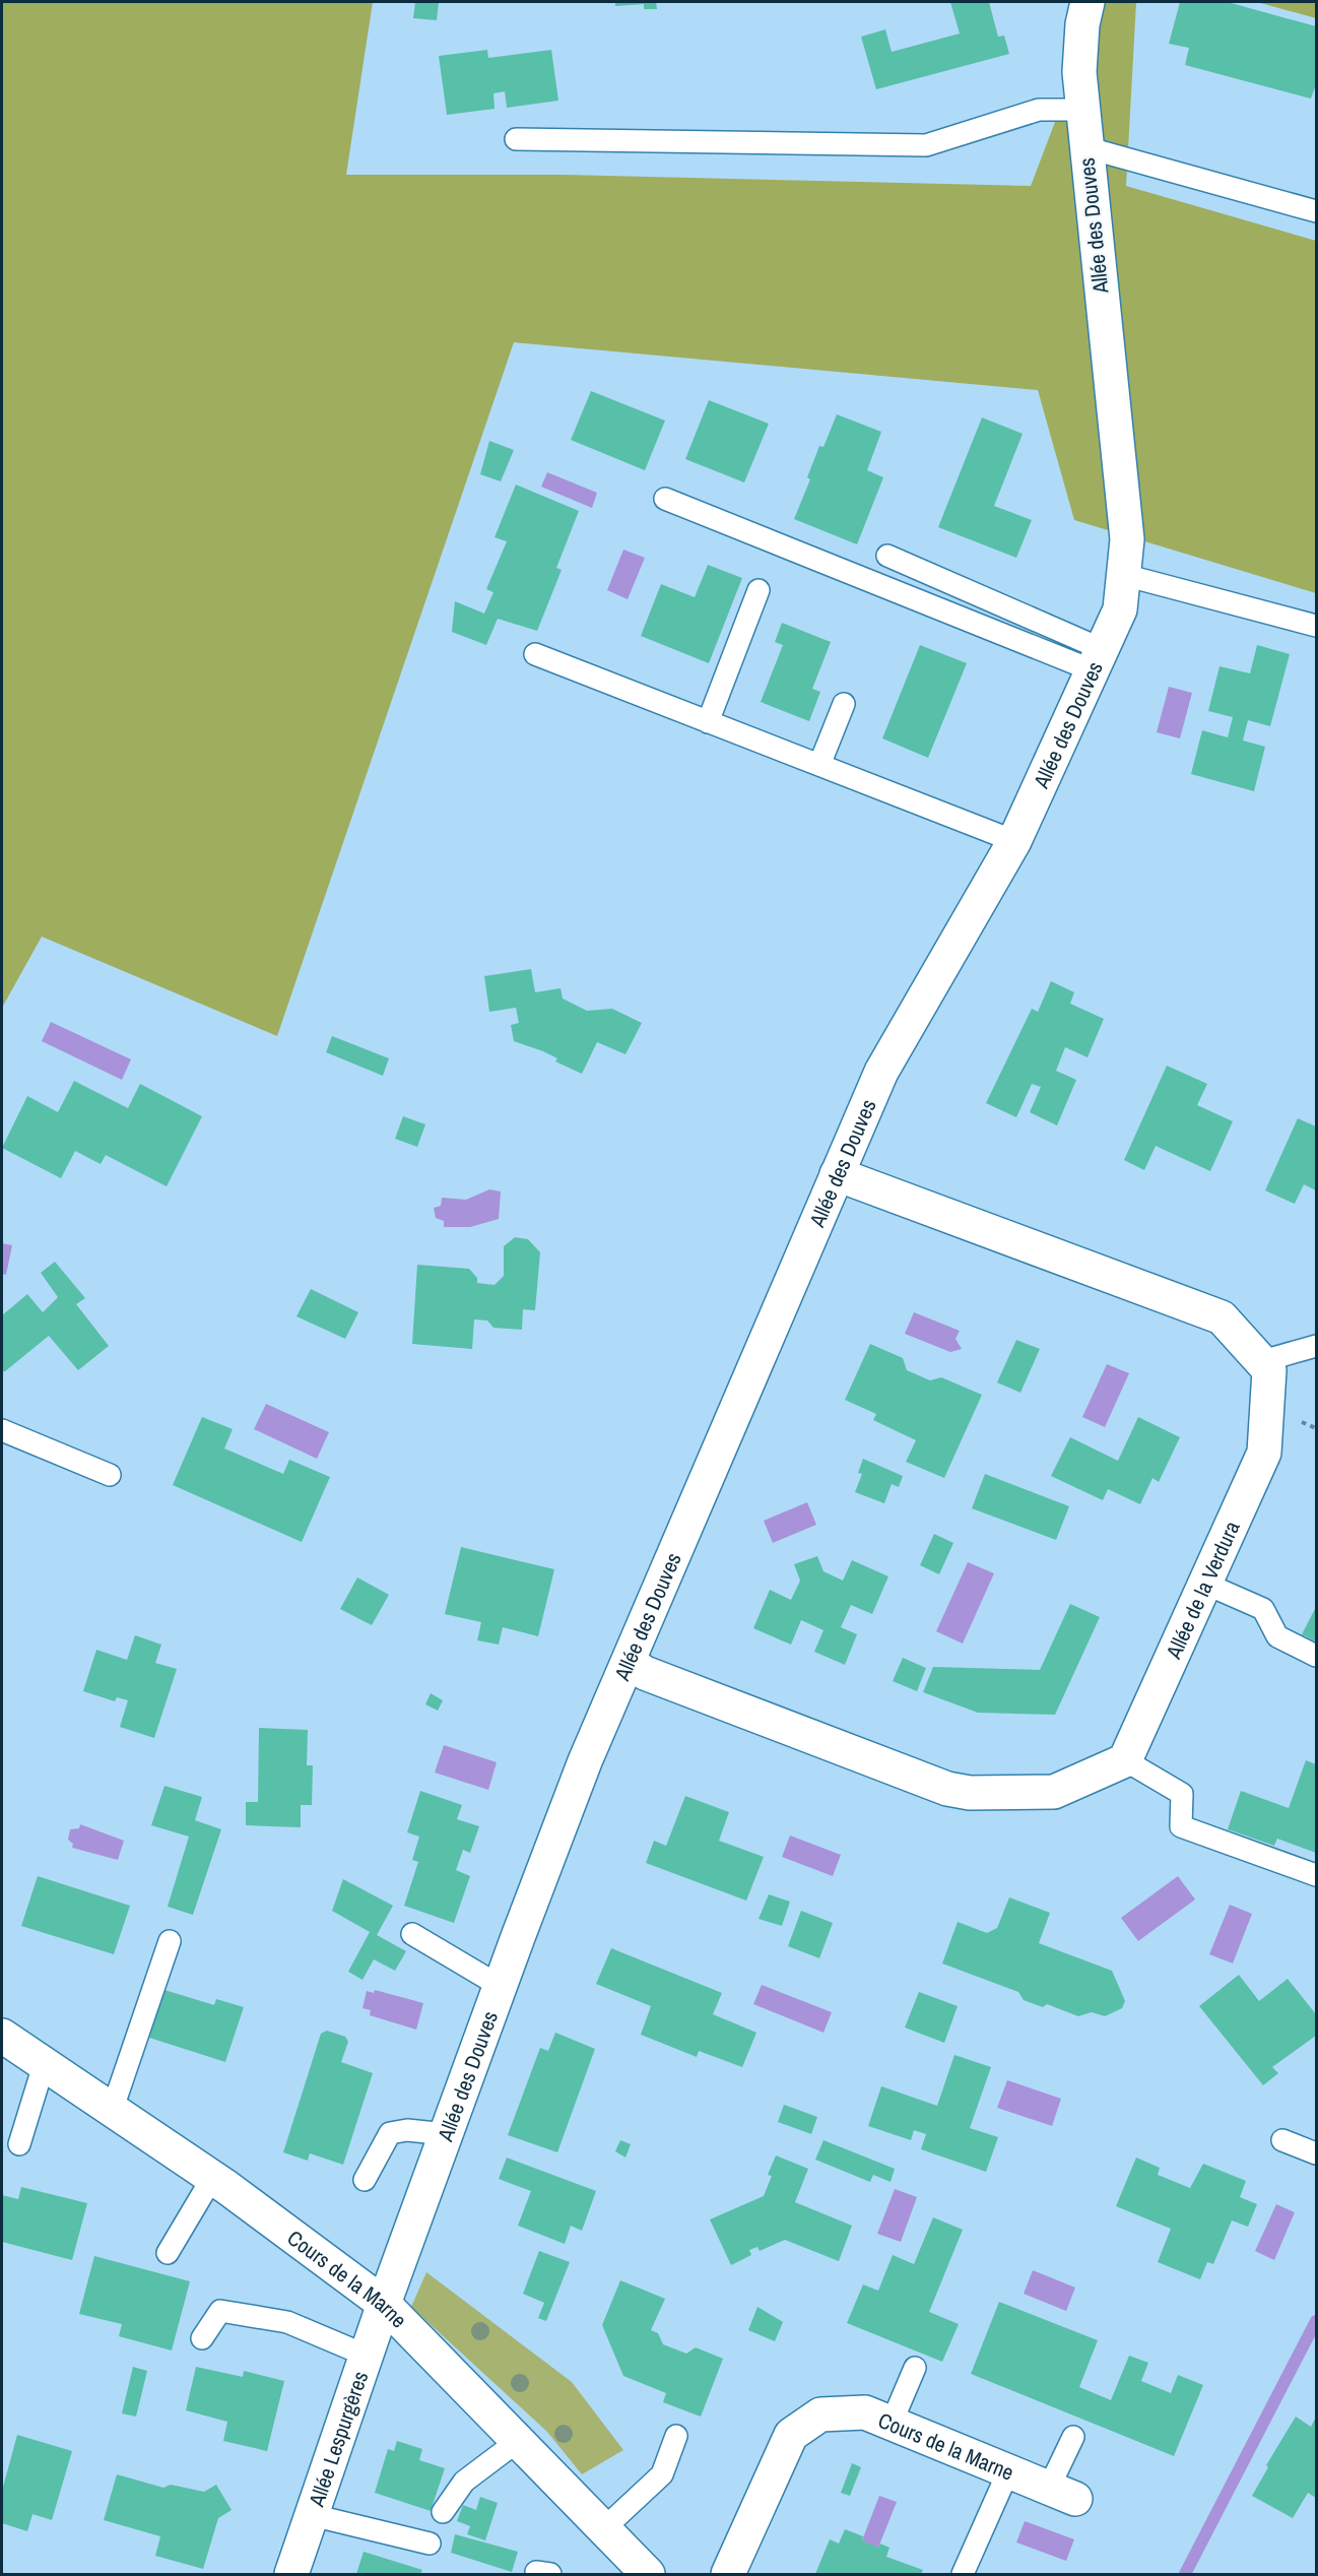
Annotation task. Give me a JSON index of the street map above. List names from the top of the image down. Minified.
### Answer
{"streets":{"street":["Allée des Douves","Allée de la Verdura","Cours de la Marne","Allée Lespurgères"]},"crossings":[["Allée des Douves","Allée de la Verdura"],["Allée des Douves","Cours de la Marne"],["Allée des Douves","Allée Lespurgères"],["Cours de la Marne","Allée Lespurgères"]]}
